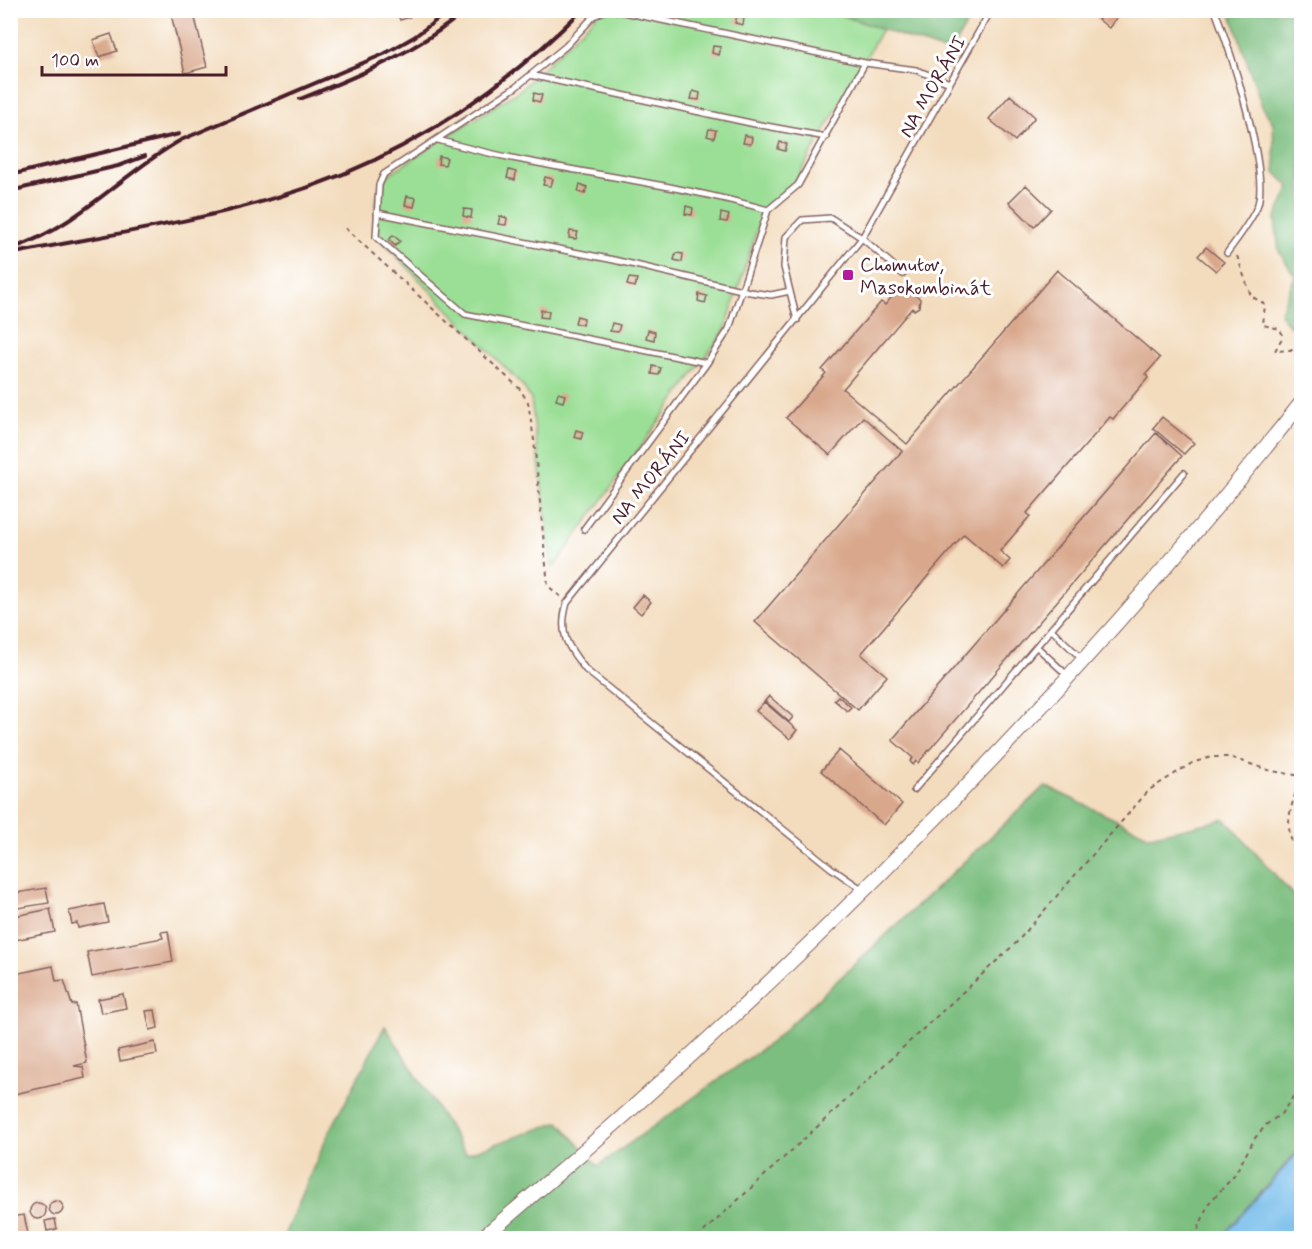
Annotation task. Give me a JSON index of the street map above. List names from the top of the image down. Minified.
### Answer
{"streets":{"lane":["NA MORÁNI"]},"places":{"transit":["Chomutov, Masokombinát"]},"scale_bar":"100 m"}
